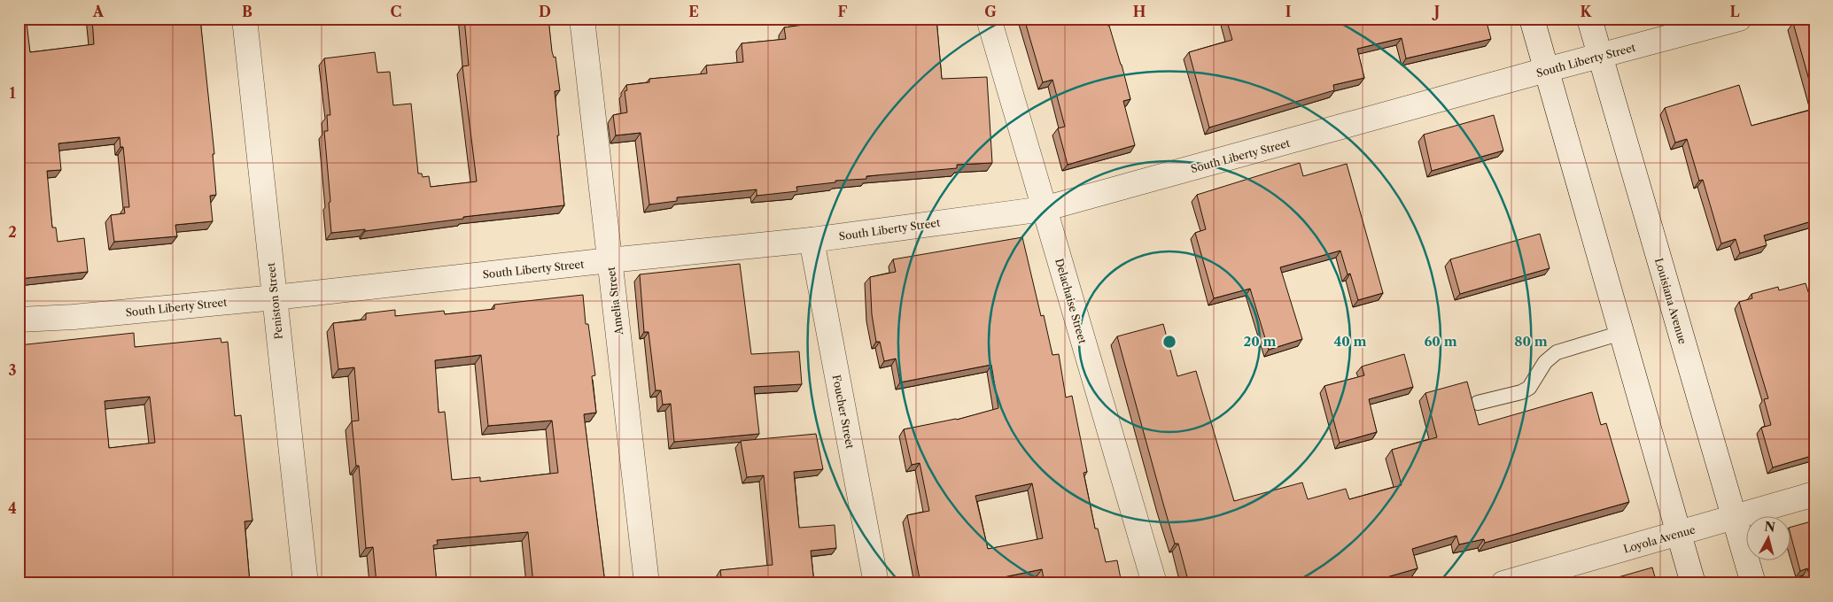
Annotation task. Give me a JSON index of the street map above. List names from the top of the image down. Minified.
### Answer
{"streets":{"street":["South Liberty Street","Peniston Street","Amelia Street","Delachaise Street","Louisiana Avenue","Foucher Street","Loyola Avenue"]},"crossings":[["South Liberty Street","Peniston Street"],["South Liberty Street","Amelia Street"],["South Liberty Street","Delachaise Street"],["South Liberty Street","Louisiana Avenue"],["South Liberty Street","Foucher Street"],["Louisiana Avenue","Loyola Avenue"]],"north":"top","grid":{"columns":["A","B","C","D","E","F","G","H","I","J","K","L"],"rows":["1","2","3","4"]},"rings":["20 m","40 m","60 m","80 m"]}
